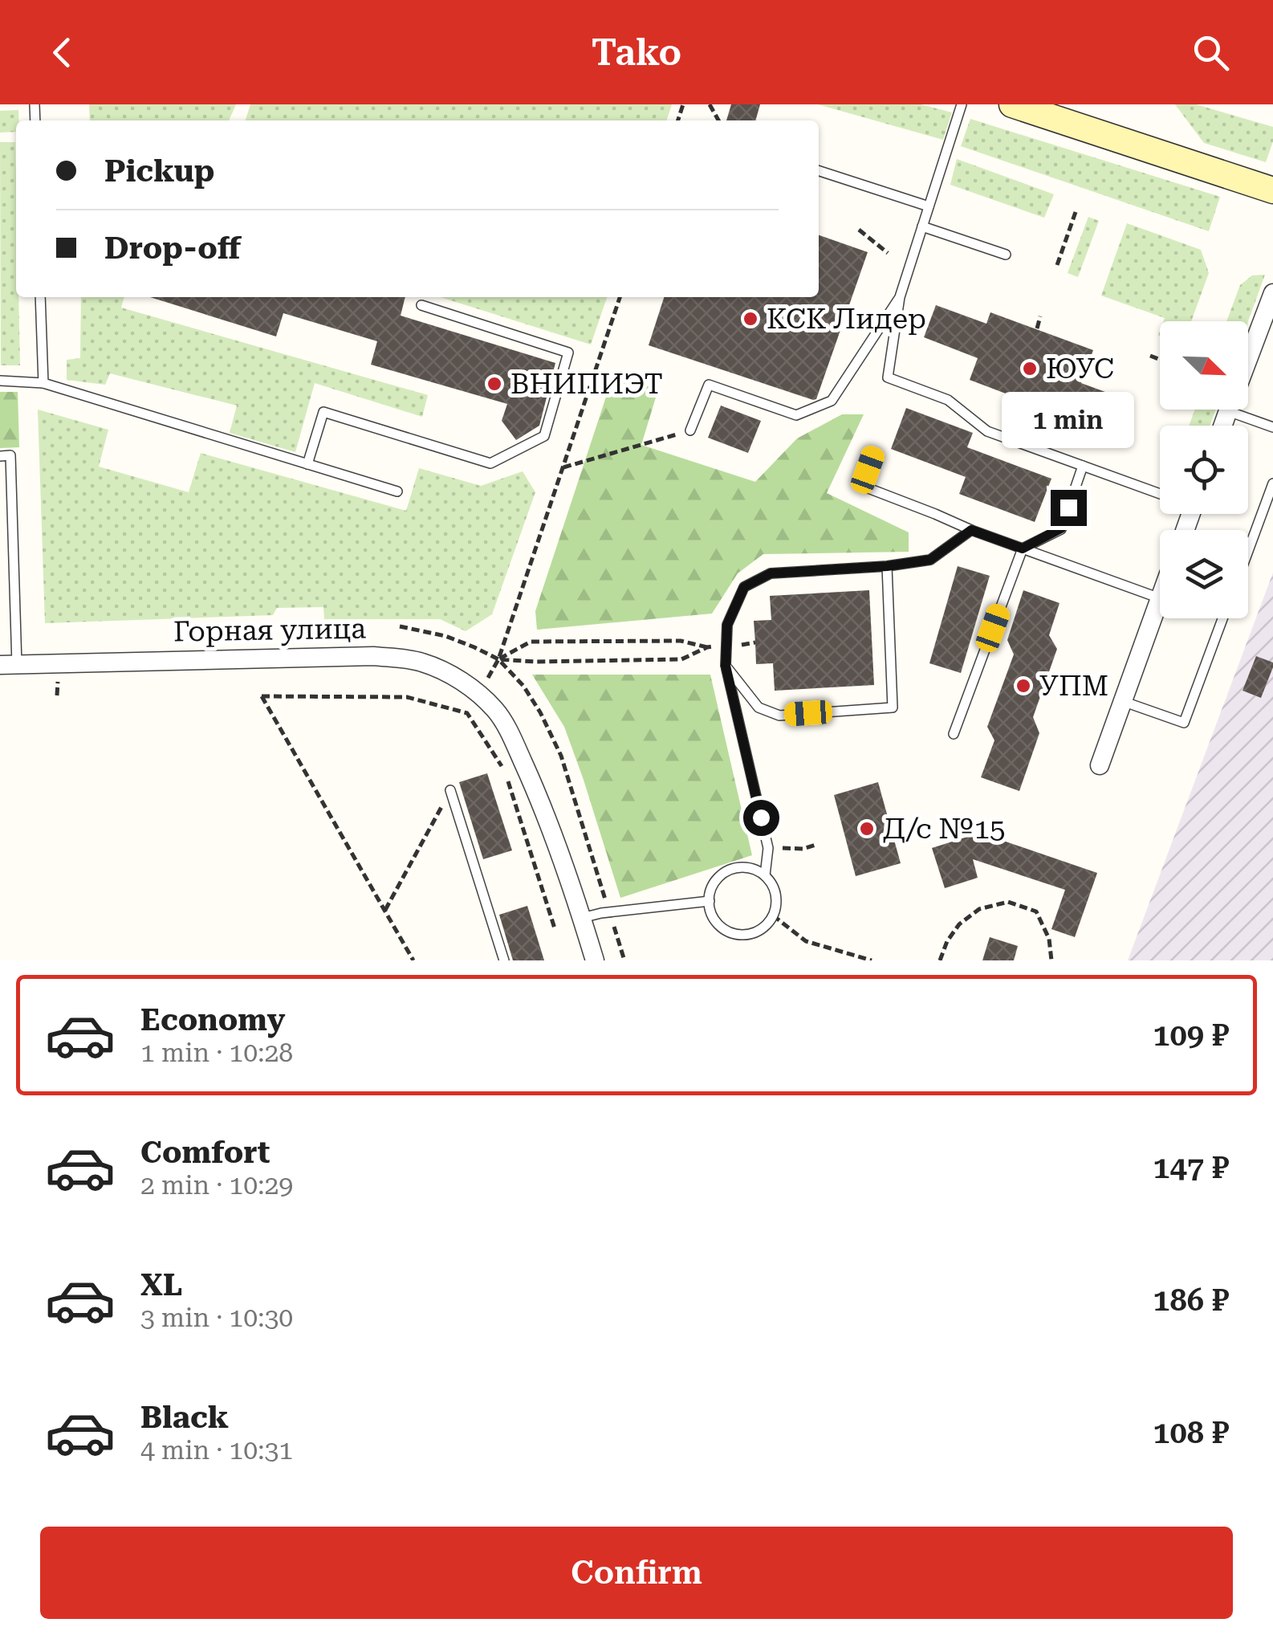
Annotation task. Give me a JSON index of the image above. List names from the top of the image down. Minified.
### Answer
{"streets":{"street":["Горная улица"]},"places":["КСК Лидер","ЮУС","ВНИПИЭТ","УПМ","Д/с №15"],"north":"bottom right","page":{"header":"Tako","banner":["Pickup","Drop-off"],"bubble":"1 min","list":[{"name":"Economy","note":"1 min · 10:28","value":"109 ₽"},{"name":"Comfort","note":"2 min · 10:29","value":"147 ₽"},{"name":"XL","note":"3 min · 10:30","value":"186 ₽"},{"name":"Black","note":"4 min · 10:31","value":"108 ₽"}],"buttons":"Confirm"}}
